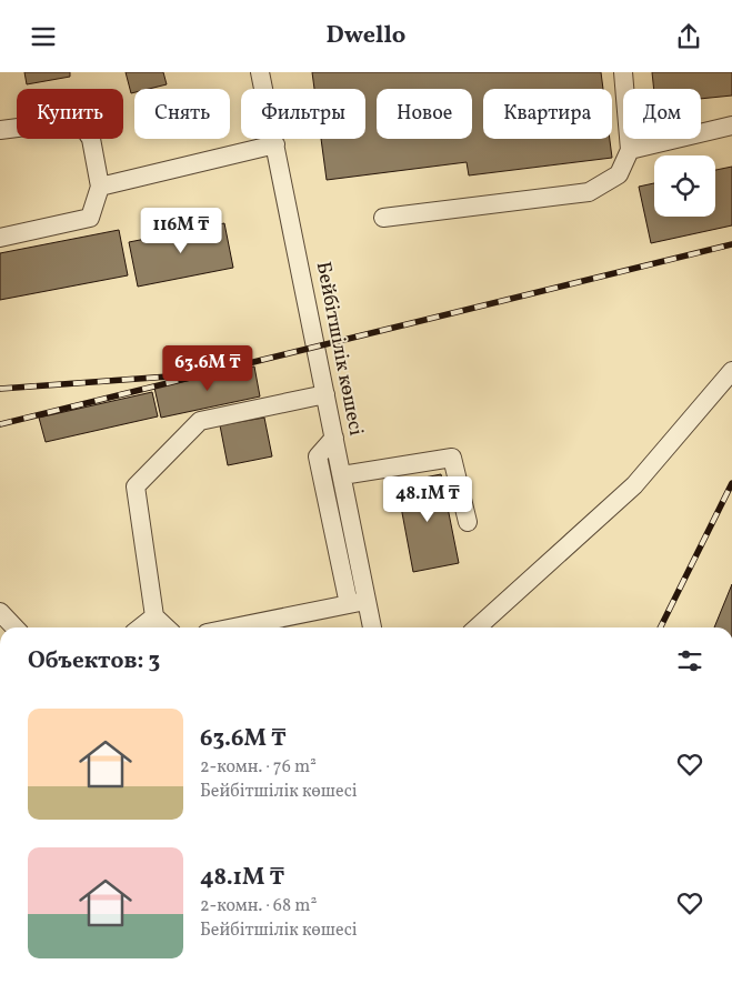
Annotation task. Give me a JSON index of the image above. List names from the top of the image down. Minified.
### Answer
{"streets":{"street":["Бейбітшілік көшесі"]},"page":{"header":"Dwello","chip":["Купить","Снять","Фильтры","Новое","Квартира","Дом"],"price":["116M ₸","63.6M ₸","48.1M ₸"],"heading":"Объектов: 3","list":[{"name":"63.6M ₸","note":"2-комн. · 76 m² · Бейбітшілік көшесі"},{"name":"48.1M ₸","note":"2-комн. · 68 m² · Бейбітшілік көшесі"}]}}
